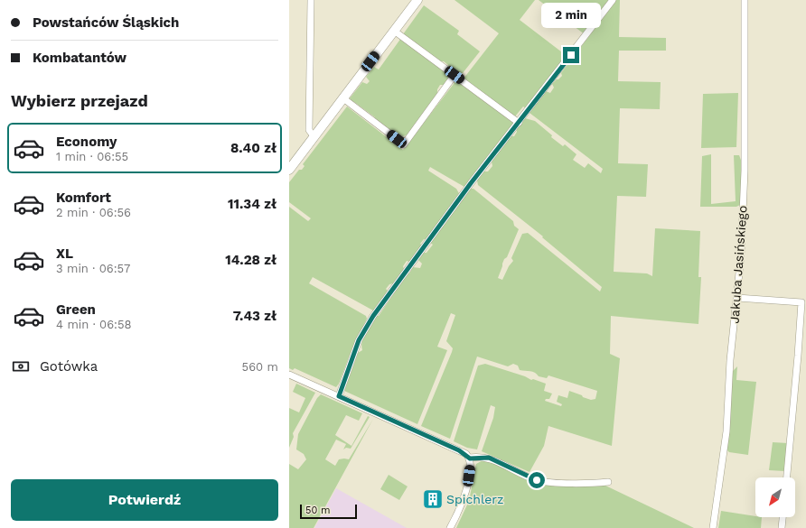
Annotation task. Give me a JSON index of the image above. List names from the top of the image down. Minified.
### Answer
{"streets":{"street":["Jakuba Jasińskiego"]},"places":{"building":["Spichlerz"]},"scale_bar":"50 m","north":"bottom left","page":{"banner":["Powstańców Śląskich","Kombatantów"],"bubble":"2 min","heading":"Wybierz przejazd","list":[{"name":"Economy","note":"1 min · 06:55","value":"8.40 zł"},{"name":"Komfort","note":"2 min · 06:56","value":"11.34 zł"},{"name":"XL","note":"3 min · 06:57","value":"14.28 zł"},{"name":"Green","note":"4 min · 06:58","value":"7.43 zł"}],"pay":["Gotówka","560 m"],"buttons":"Potwierdź","scale":"50 m"}}
